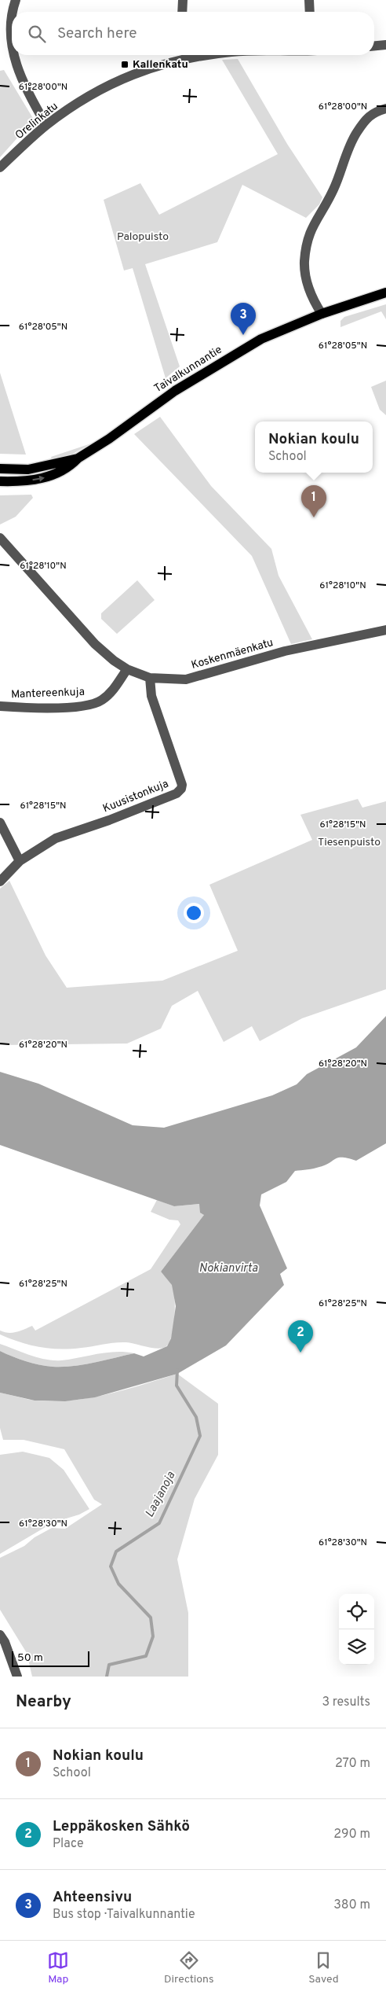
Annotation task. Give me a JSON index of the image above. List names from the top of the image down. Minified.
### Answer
{"streets":{"main road":["Taivalkunnantie"],"street":["Orelinkatu","Koskenmäenkatu","Mantereenkuja","Kuusistonkuja"]},"crossings":[["Koskenmäenkatu","Mantereenkuja"],["Koskenmäenkatu","Kuusistonkuja"]],"water":["Nokianvirta","Laajanoja"],"parks":["Palopuisto","Tiesenpuisto"],"places":{"transit":["Kallenkatu"]},"scale_bar":"50 m","page":{"search":"Search here","pins":["3","1","2"],"popup":["Nokian koulu","School"],"scale":"50 m","heading":["Nearby","3 results"],"list":[{"mark":"1","name":"Nokian koulu","note":"School","value":"270 m"},{"mark":"2","name":"Leppäkosken Sähkö","note":"Place","value":"290 m"},{"mark":"3","name":"Ahteensivu","note":"Bus stop · Taivalkunnantie","value":"380 m"}],"nav":["Map","Directions","Saved"]},"coordinates":["61°28'00\"N","61°28'05\"N","61°28'10\"N","61°28'15\"N","61°28'20\"N","61°28'25\"N","61°28'30\"N"]}
